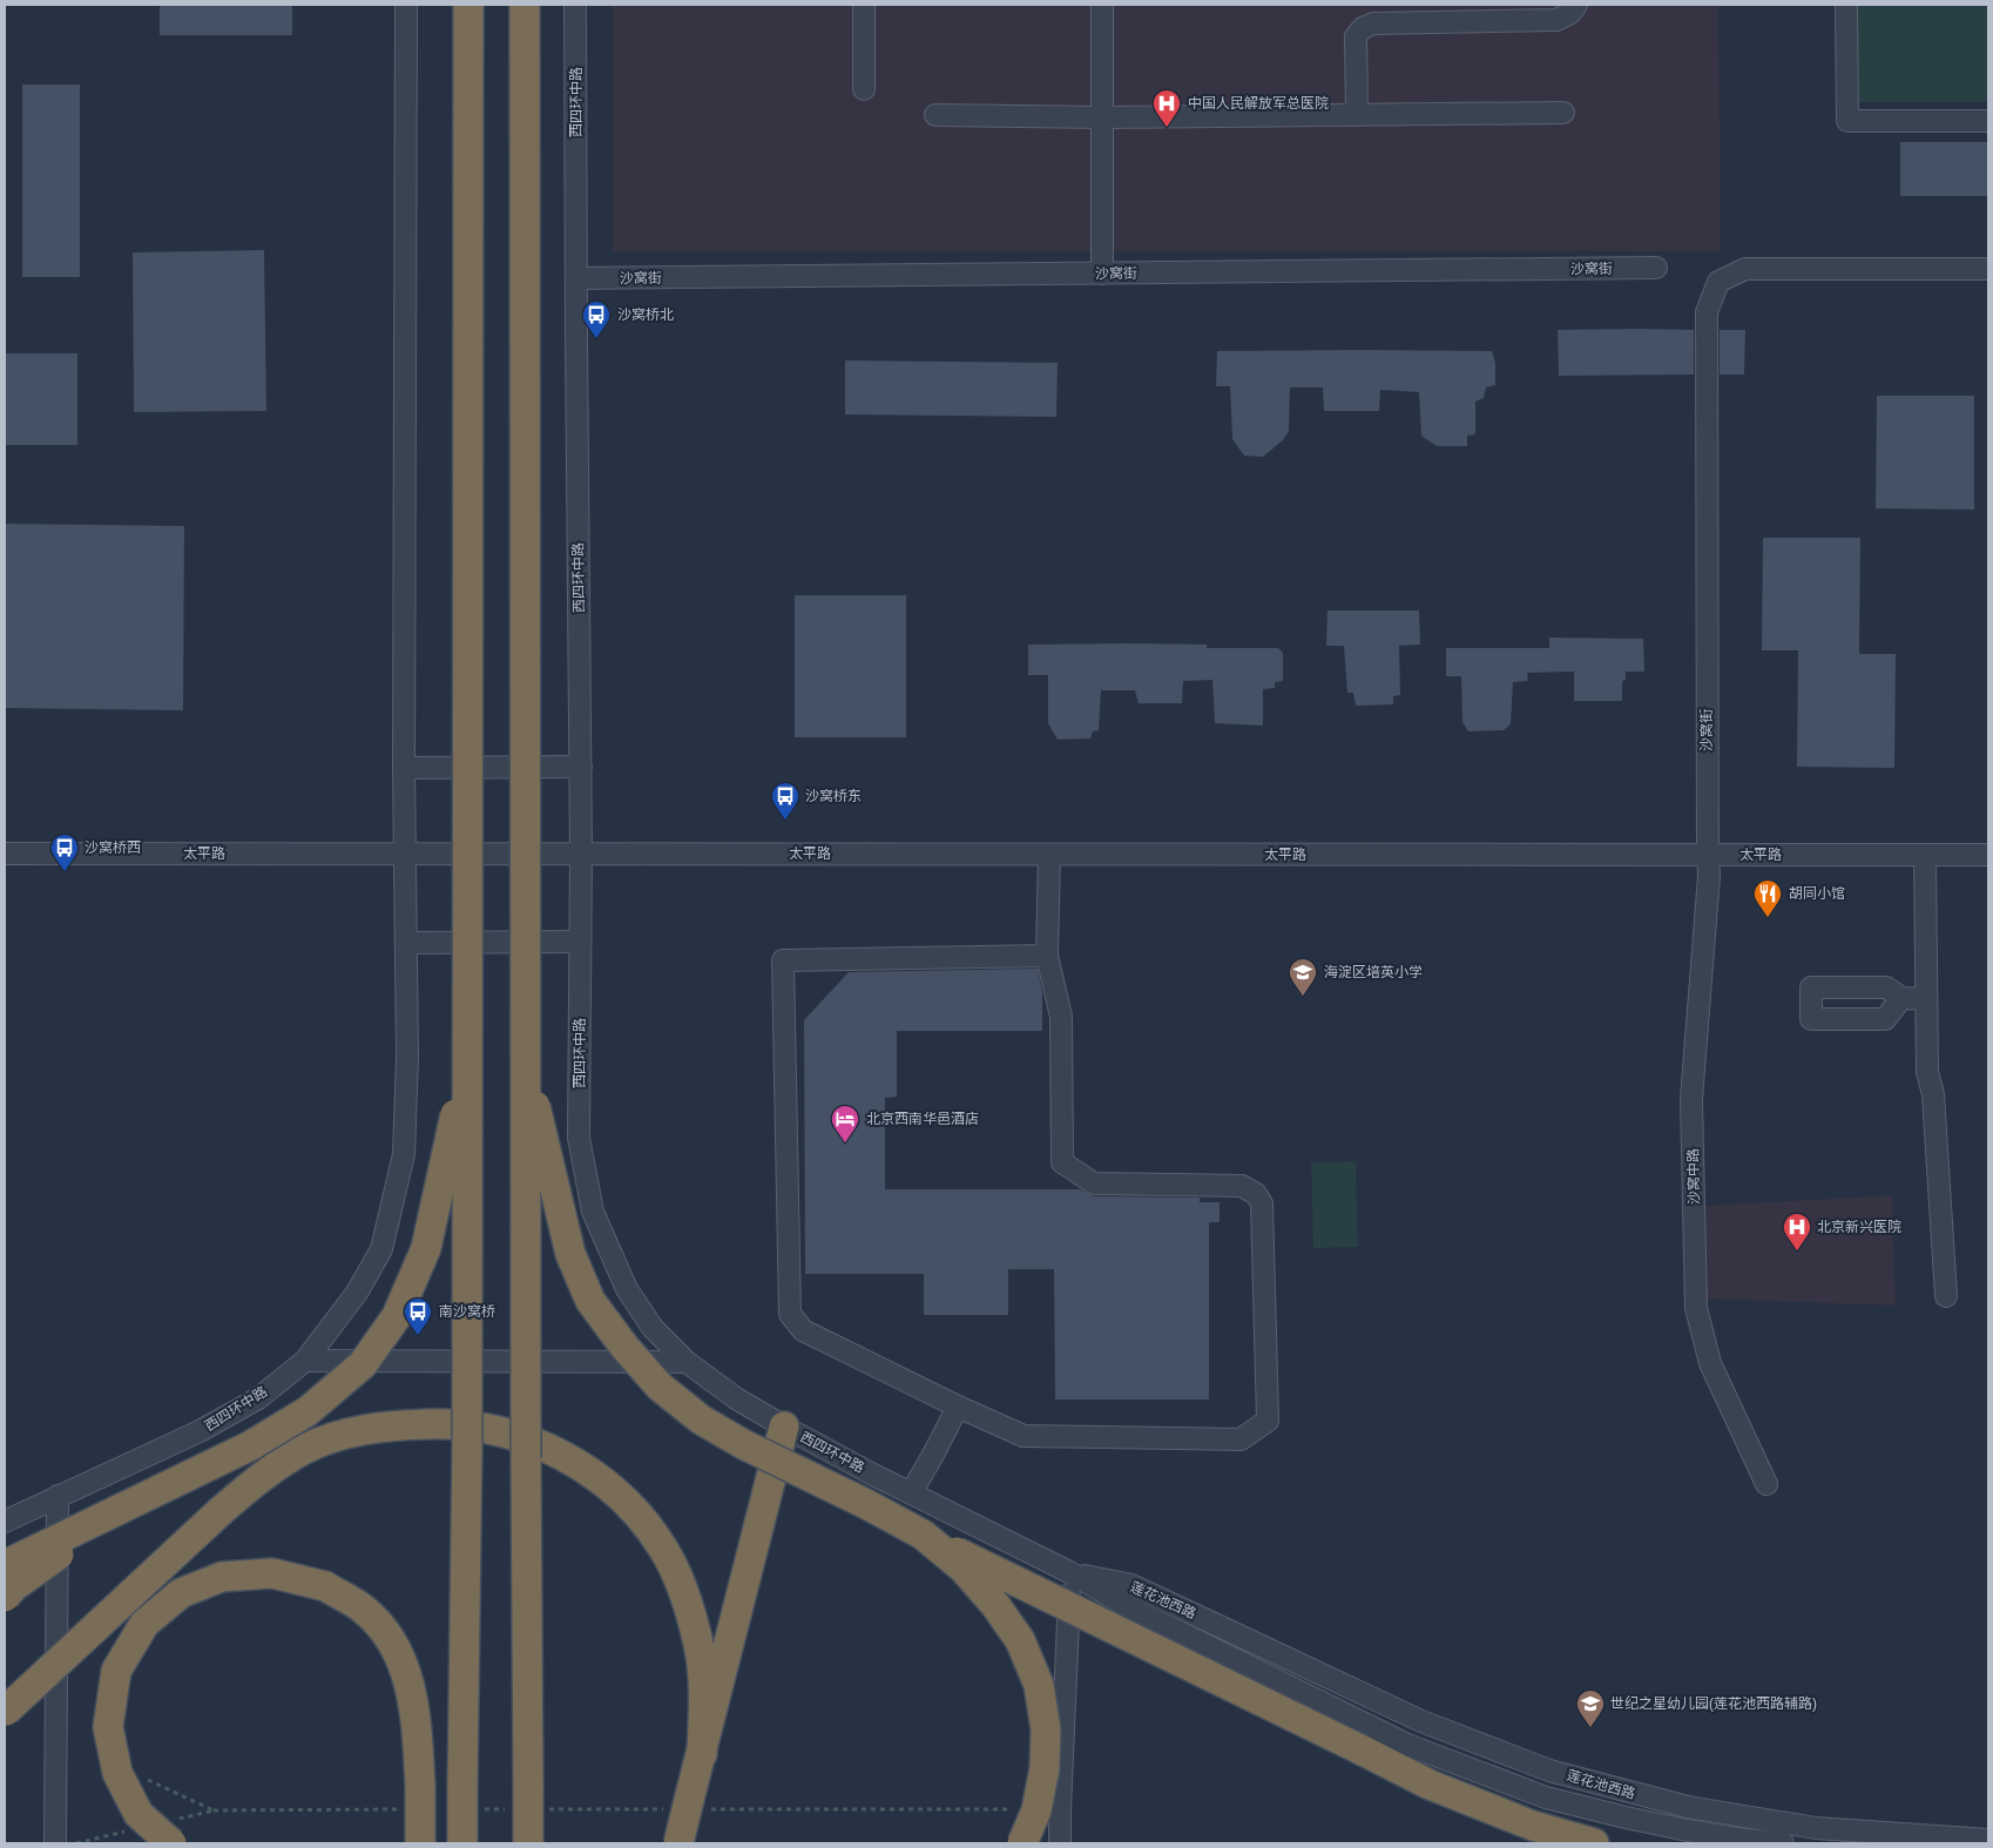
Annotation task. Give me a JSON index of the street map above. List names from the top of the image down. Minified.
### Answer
{"streets":{"street":["西四环中路","沙窝街","太平路","沙窝中路","莲花池西路"]},"crossings":[["西四环中路","沙窝街"],["西四环中路","太平路"],["西四环中路","莲花池西路"],["沙窝街","太平路"],["沙窝街","沙窝中路"],["太平路","沙窝中路"]],"places":{"hospital":["中国人民解放军总医院","北京新兴医院"],"bus stop":["沙窝桥北","沙窝桥东","沙窝桥西","南沙窝桥"],"restaurant":["胡同小馆"],"school or university":["海淀区培英小学","世纪之星幼儿园(莲花池西路辅路)"],"hotel":["北京西南华邑酒店"]}}
